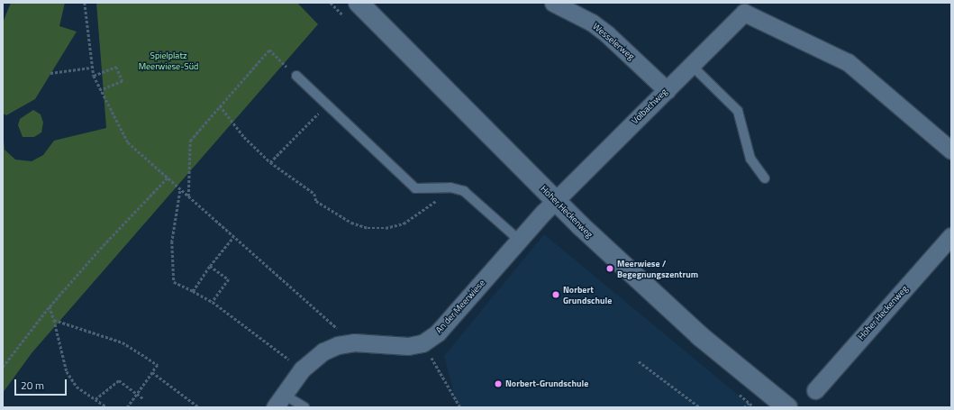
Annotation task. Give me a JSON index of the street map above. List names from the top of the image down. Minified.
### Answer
{"streets":{"street":["Wesselerweg","Volbachweg","Hoher Heckenweg","An der Meerwiese"]},"crossings":[["Wesselerweg","Volbachweg"],["Volbachweg","Hoher Heckenweg"],["Volbachweg","An der Meerwiese"],["Hoher Heckenweg","An der Meerwiese"]],"parks":["Spielplatz Meerwiese-Süd"],"places":["Meerwiese / Begegnungszentrum","Norbert Grundschule","Norbert-Grundschule"],"scale_bar":"20 m"}
